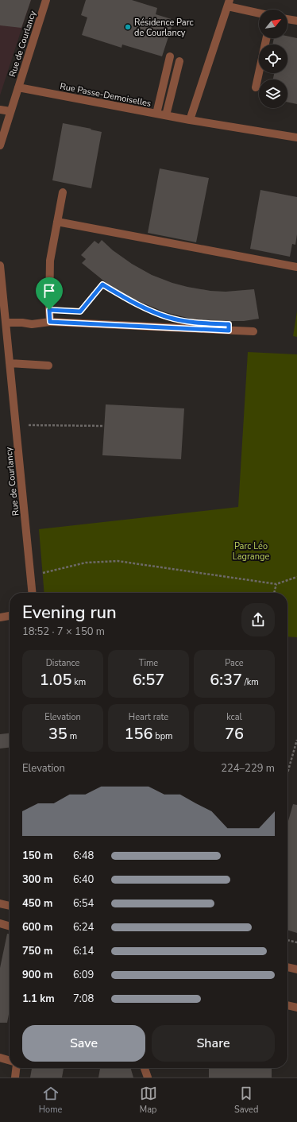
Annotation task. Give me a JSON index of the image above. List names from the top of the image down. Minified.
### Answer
{"streets":{"street":["Rue de Courlancy","Rue Passe-Demoiselles"]},"crossings":[["Rue de Courlancy","Rue Passe-Demoiselles"]],"parks":["Parc Léo Lagrange"],"places":["Résidence Parc de Courlancy"],"north":"top right","page":{"heading":["Evening run","18:52 · 7 × 150 m"],"stats":[["Distance","1.05 km"],["Time","6:57"],["Pace","6:37 /km"],["Elevation","35 m"],["Heart rate","156 bpm"],["kcal","76"]],"chart":["Elevation","224–229 m"],"list":[{"name":"150 m","note":"6:48"},{"name":"300 m","note":"6:40"},{"name":"450 m","note":"6:54"},{"name":"600 m","note":"6:24"},{"name":"750 m","note":"6:14"},{"name":"900 m","note":"6:09"},{"name":"1.1 km","note":"7:08"}],"buttons":["Save","Share"],"tabs":["Home","Map","Saved"]}}
